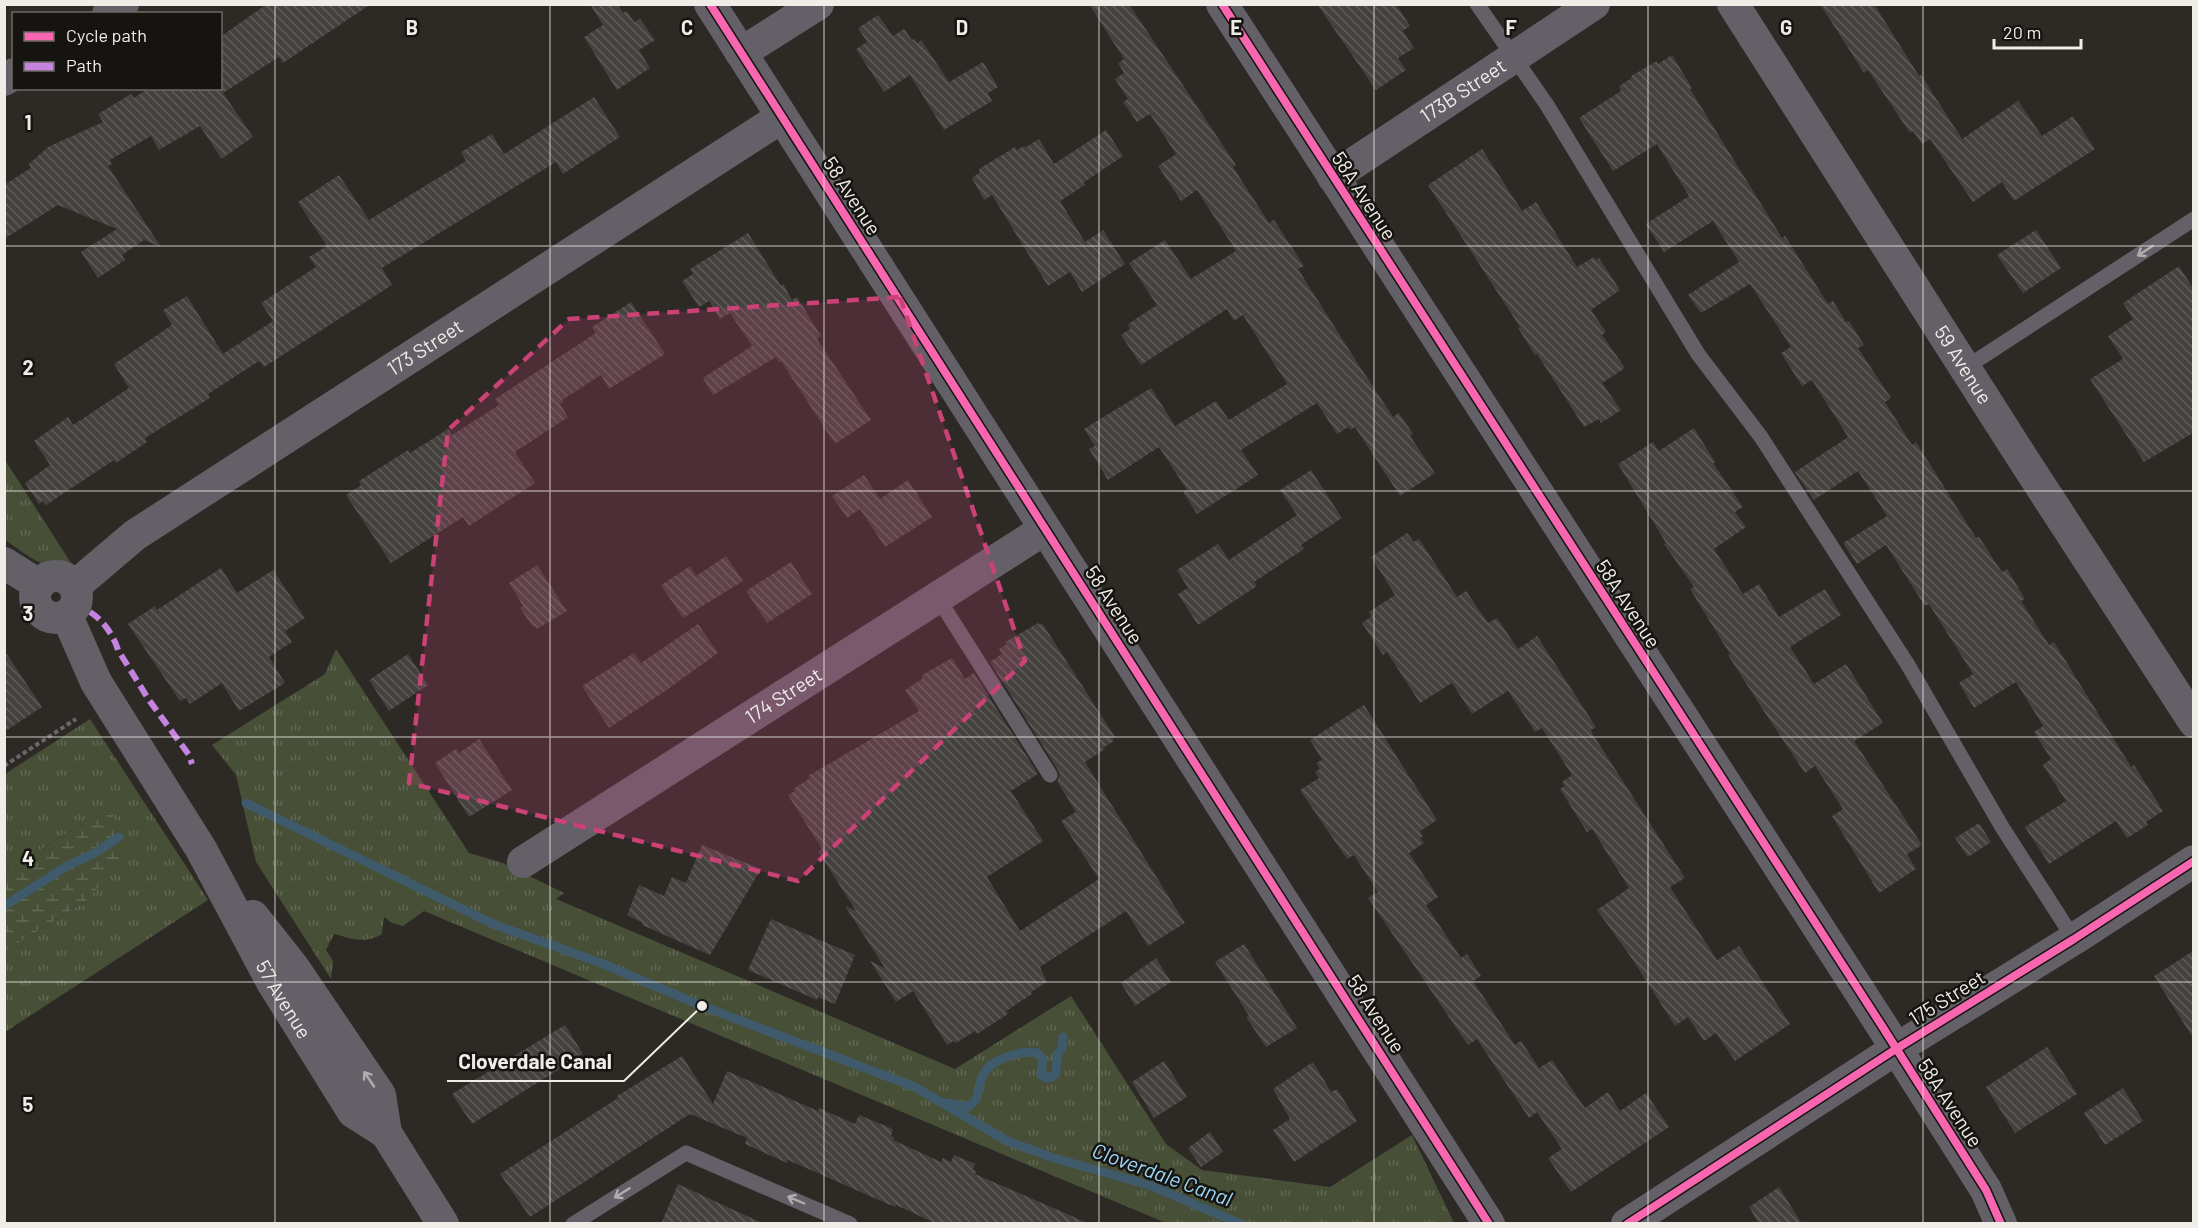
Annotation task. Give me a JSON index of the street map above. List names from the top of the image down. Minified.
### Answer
{"streets":{"street":["173B Street","58 Avenue","58A Avenue","173 Street","59 Avenue","174 Street","175 Street","57 Avenue"]},"crossings":[["173B Street","58A Avenue"],["58 Avenue","173 Street"],["58 Avenue","174 Street"],["58A Avenue","175 Street"],["173 Street","57 Avenue"]],"water":["Cloverdale Canal"],"places":["Cloverdale Canal"],"legend":["Cycle path","Path"],"scale_bar":"20 m","grid":{"columns":["B","C","D","E","F","G"],"rows":["1","2","3","4","5"]}}
